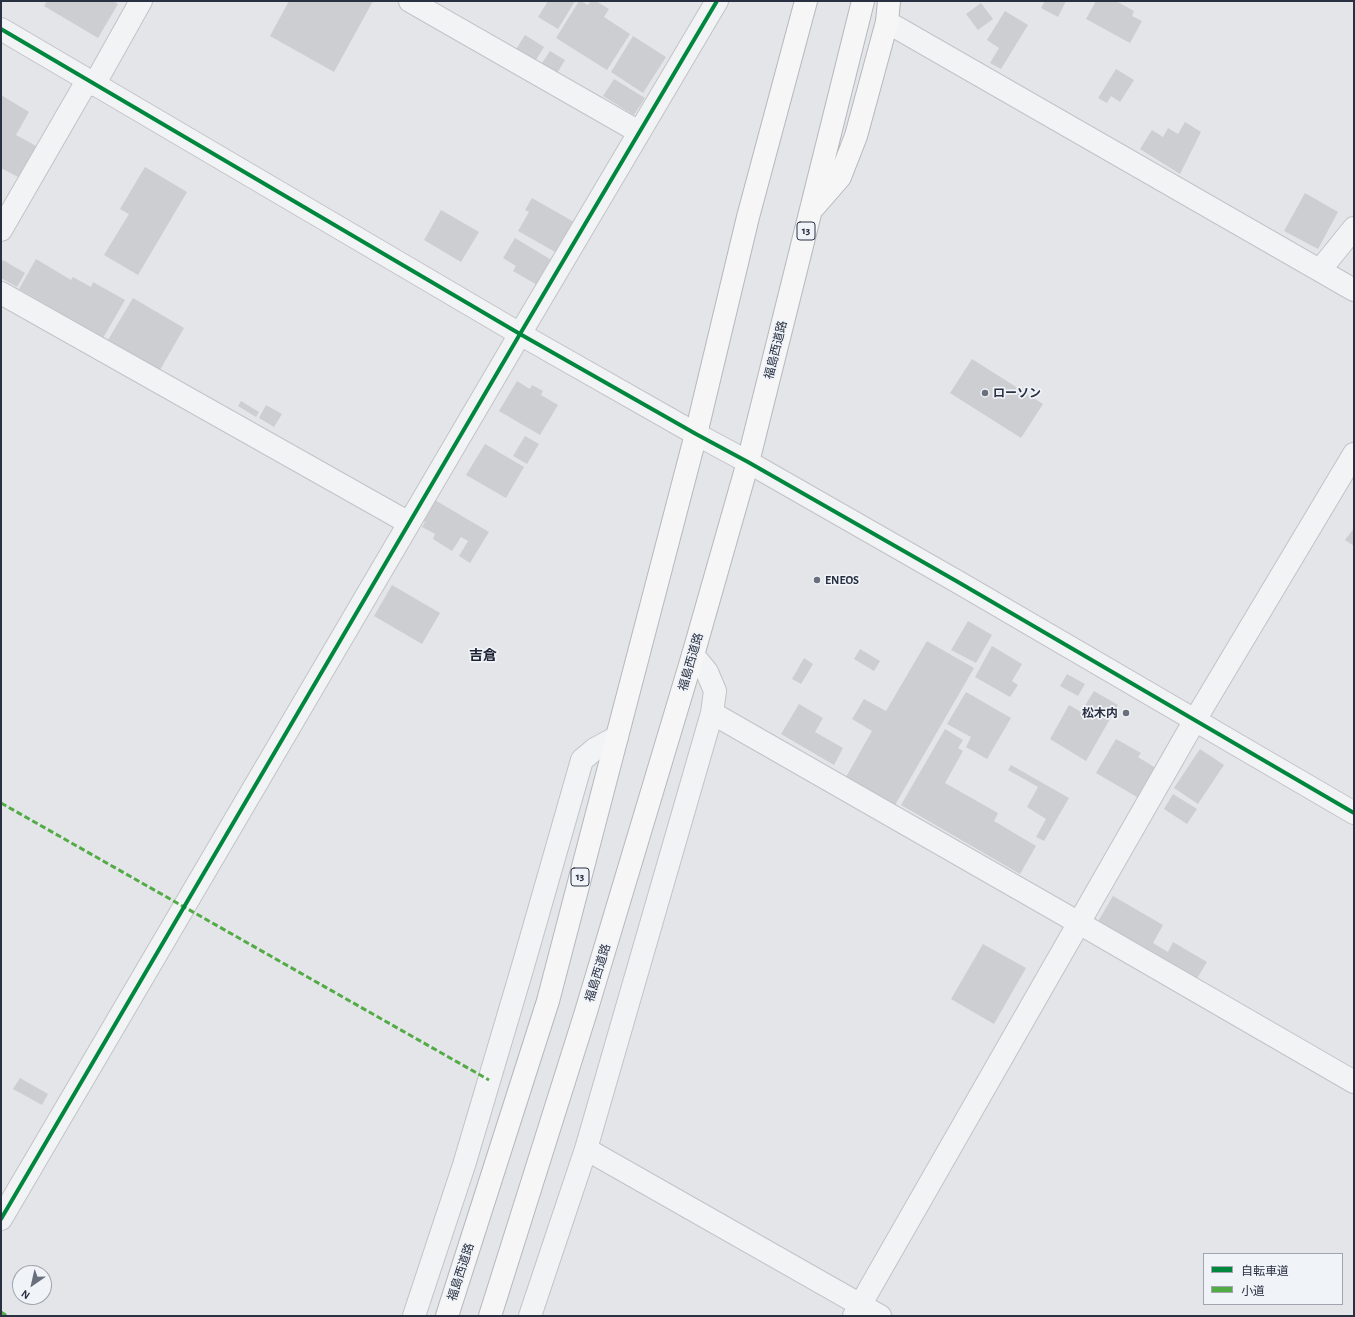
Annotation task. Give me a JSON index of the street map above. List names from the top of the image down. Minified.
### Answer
{"streets":{"highway":["13","福島西道路"]},"districts":["吉倉"],"places":["ローソン","ENEOS","松木内"],"legend":["自転車道","小道"],"north":"bottom left"}
